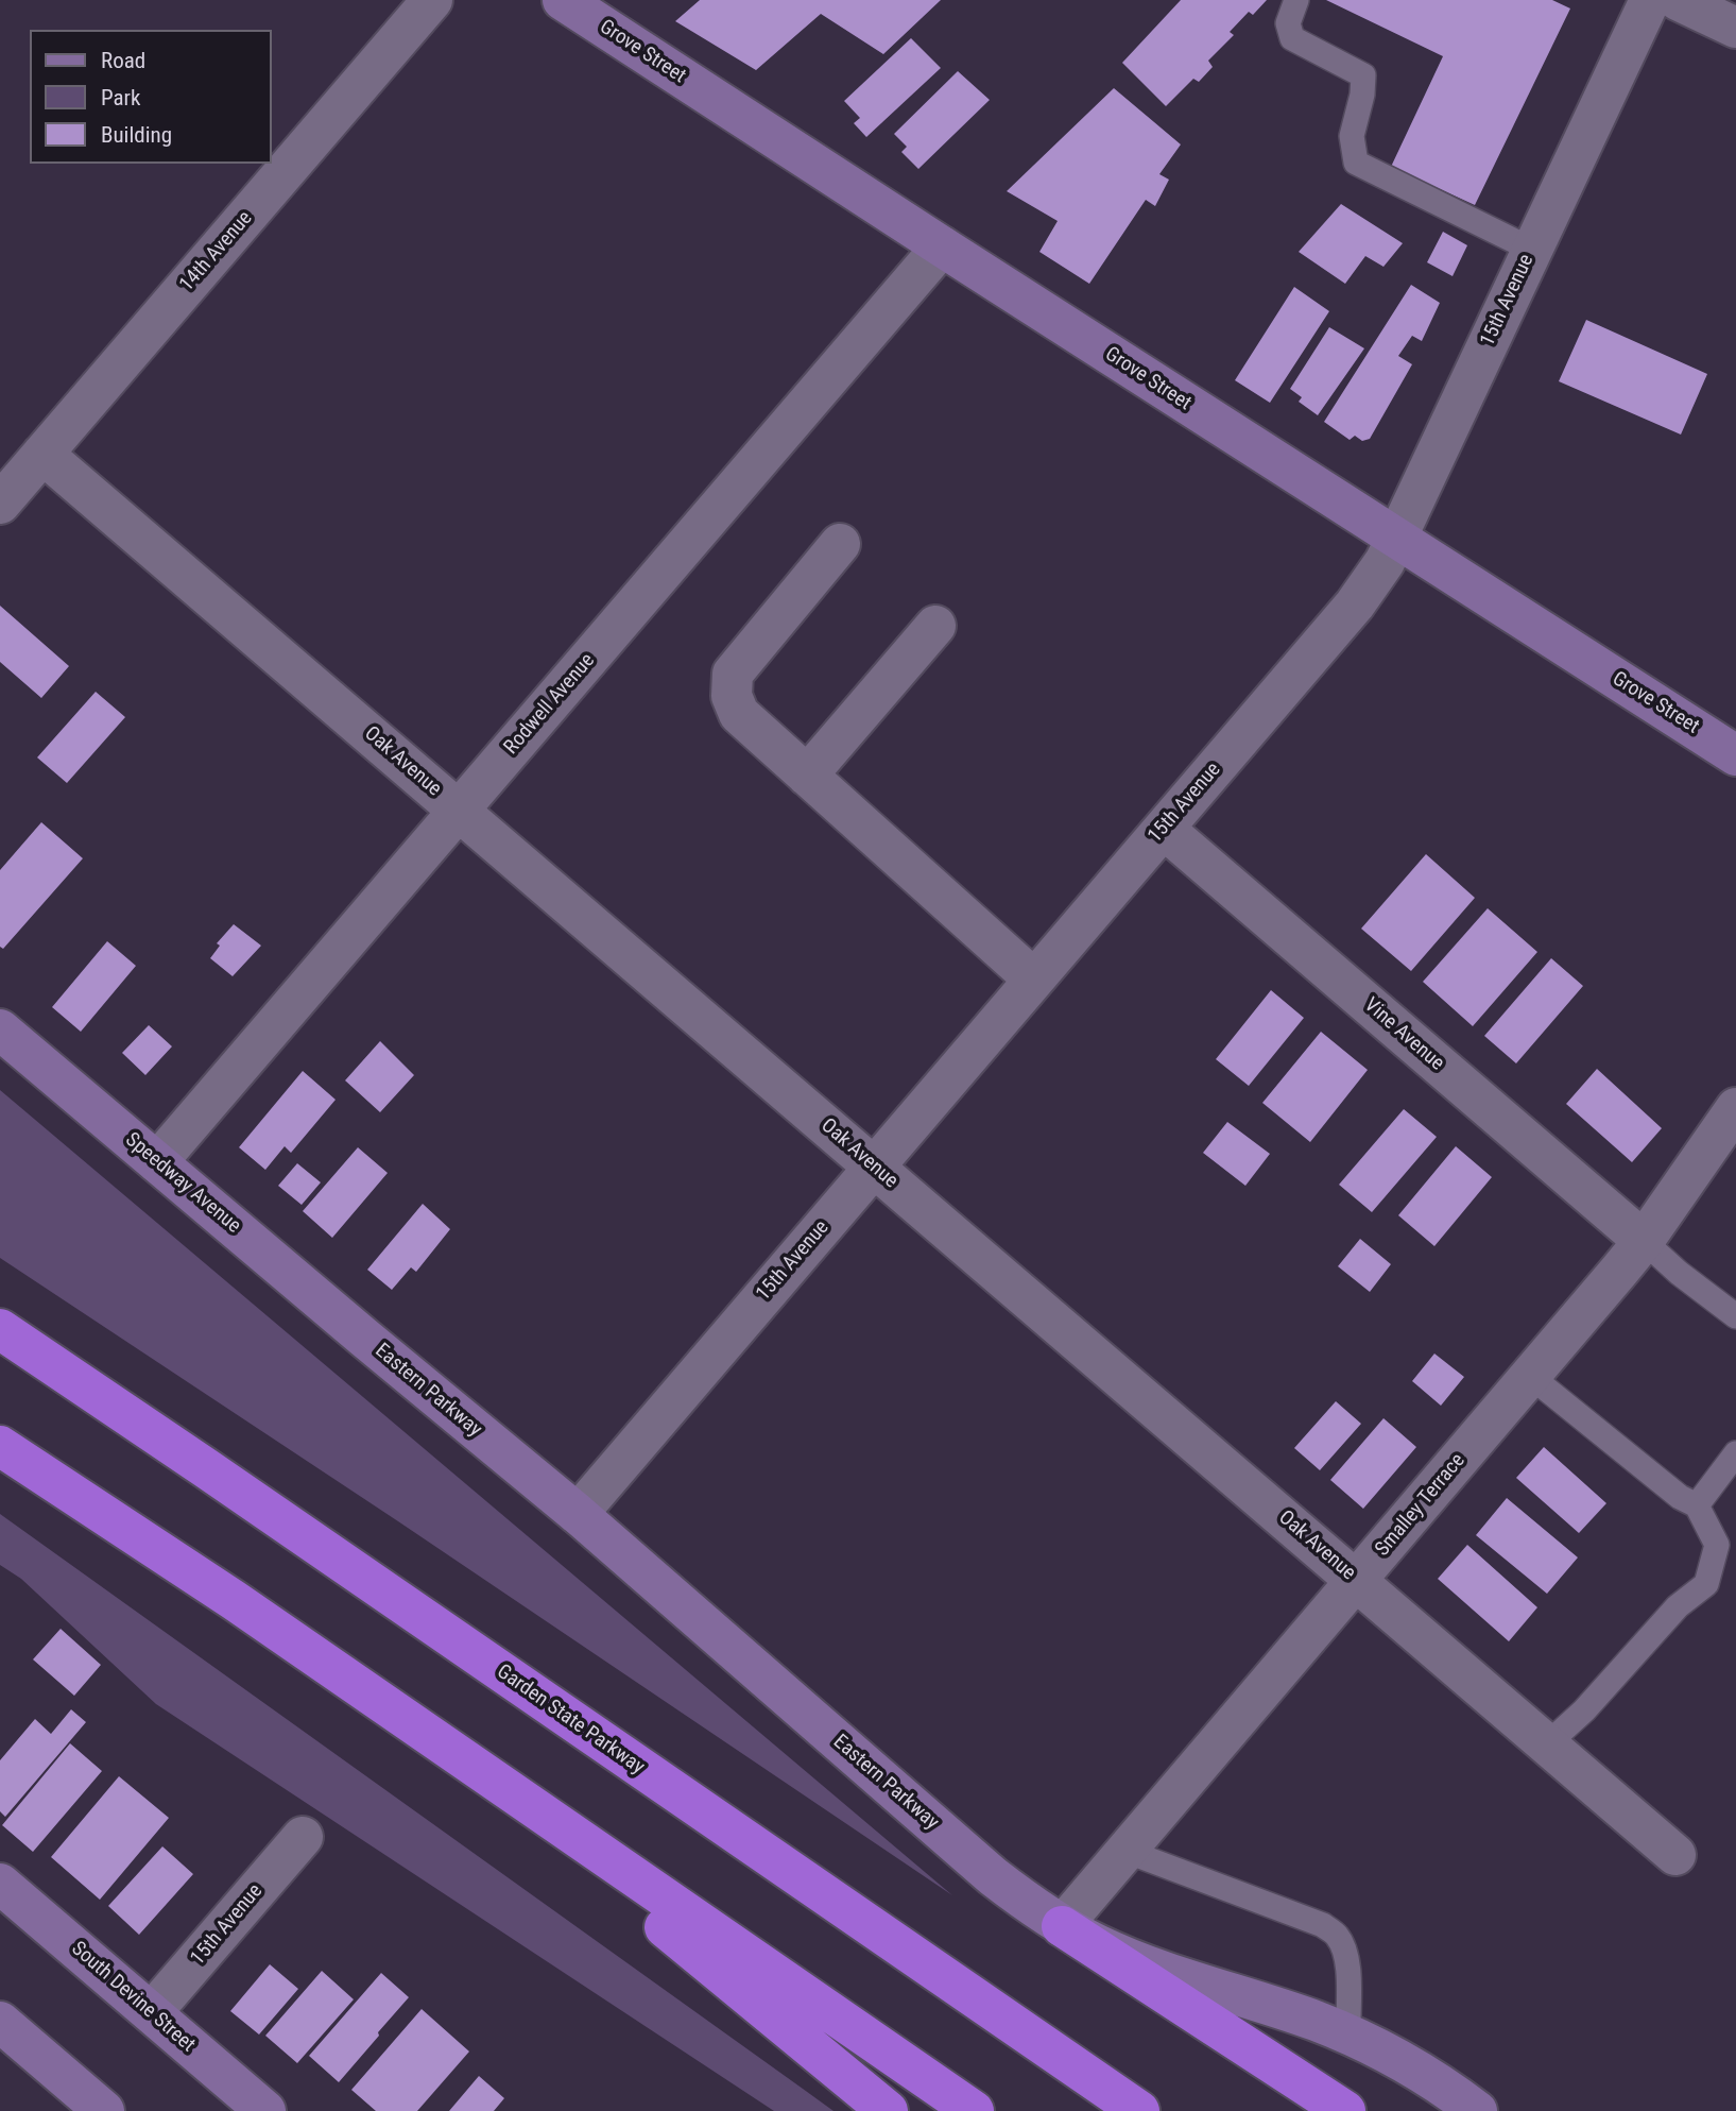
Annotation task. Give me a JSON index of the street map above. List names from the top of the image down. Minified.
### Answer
{"streets":{"highway":["Garden State Parkway"],"main road":["Grove Street","Speedway Avenue","Eastern Parkway","South Devine Street"],"street":["14th Avenue","15th Avenue","Rodwell Avenue","Oak Avenue","Vine Avenue","Smalley Terrace"]},"crossings":[["Grove Street","15th Avenue"],["Grove Street","Rodwell Avenue"],["14th Avenue","Oak Avenue"],["15th Avenue","Oak Avenue"],["15th Avenue","Vine Avenue"],["15th Avenue","Eastern Parkway"],["15th Avenue","South Devine Street"],["Rodwell Avenue","Oak Avenue"],["Rodwell Avenue","Speedway Avenue"],["Oak Avenue","Smalley Terrace"],["Vine Avenue","Smalley Terrace"],["Speedway Avenue","Eastern Parkway"],["Eastern Parkway","Smalley Terrace"]],"legend":["Road","Park","Building"]}
